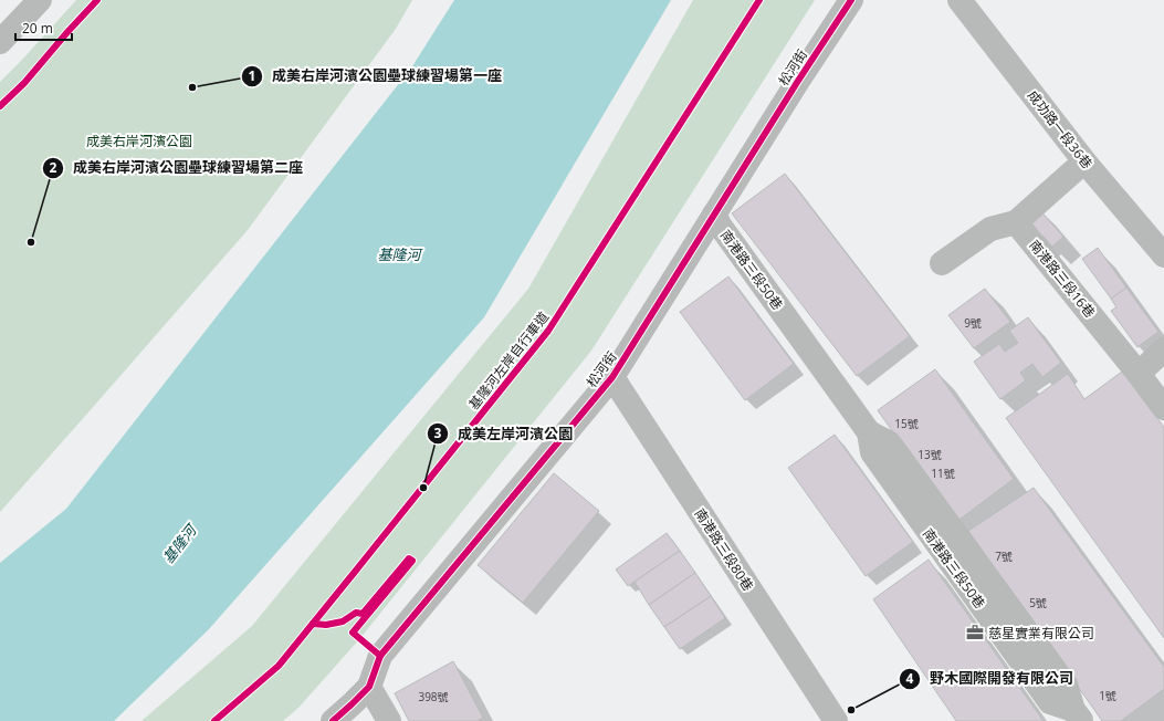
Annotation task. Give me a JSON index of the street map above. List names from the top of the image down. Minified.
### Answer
{"streets":{"street":["松河街","成功路一段36巷","南港路三段50巷","南港路三段16巷","南港路三段80巷"],"cycle path":["基隆河左岸自行車道"]},"crossings":[["松河街","南港路三段50巷"],["松河街","南港路三段80巷"]],"water":["基隆河"],"parks":["成美右岸河濱公園"],"places":{"other":["成美右岸河濱公園壘球練習場第一座","成美右岸河濱公園壘球練習場第二座","成美左岸河濱公園","野木國際開發有限公司"],"office":["慈星實業有限公司"]},"house_numbers":["9號","15號","13號","11號","7號","5號","1號","398號"],"scale_bar":"20 m"}
